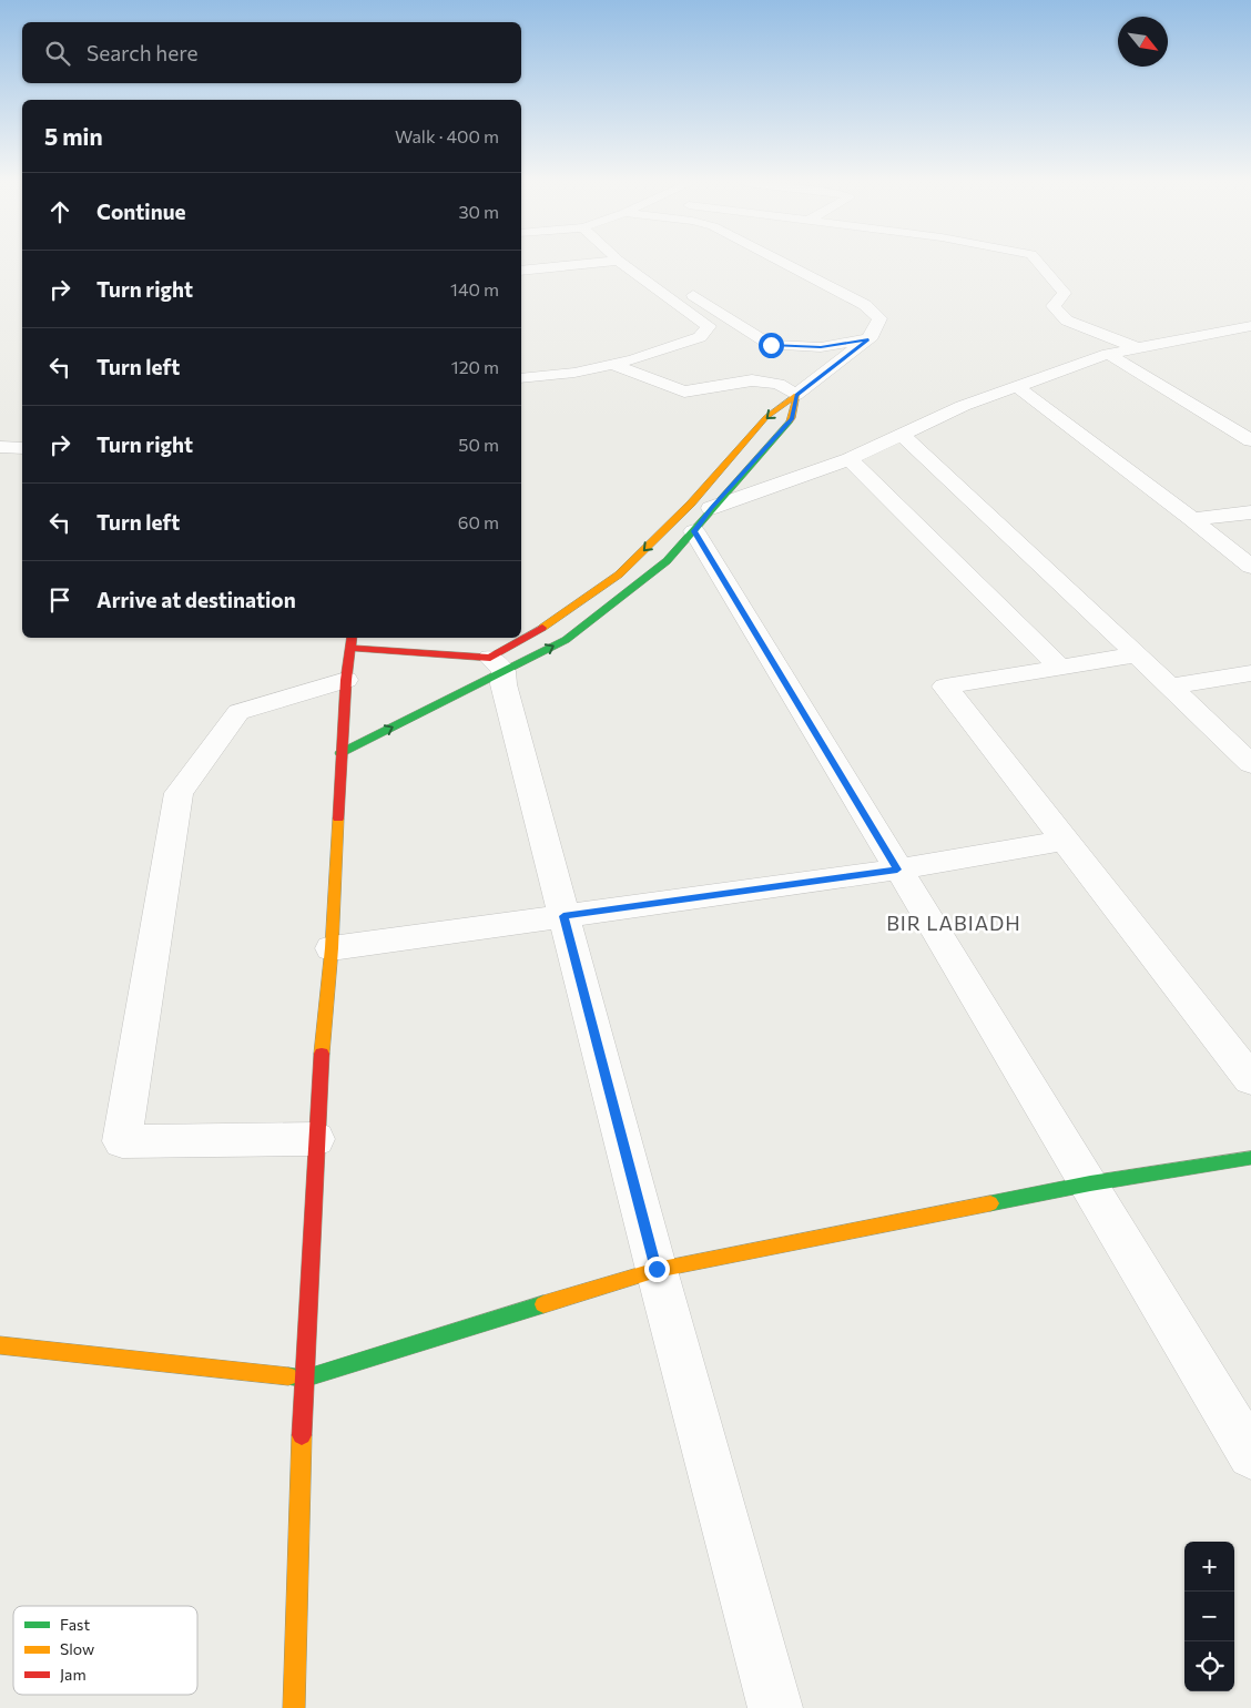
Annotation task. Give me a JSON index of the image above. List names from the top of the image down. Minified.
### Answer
{"districts":["BIR LABIADH"],"legend":["Fast","Slow","Jam"],"north":"bottom right","page":{"search":"Search here","heading":["5 min","Walk · 400 m"],"list":[["Continue","30 m"],["Turn right","140 m"],["Turn left","120 m"],["Turn right","50 m"],["Turn left","60 m"],"Arrive at destination"],"map_buttons":["+","−"]}}
